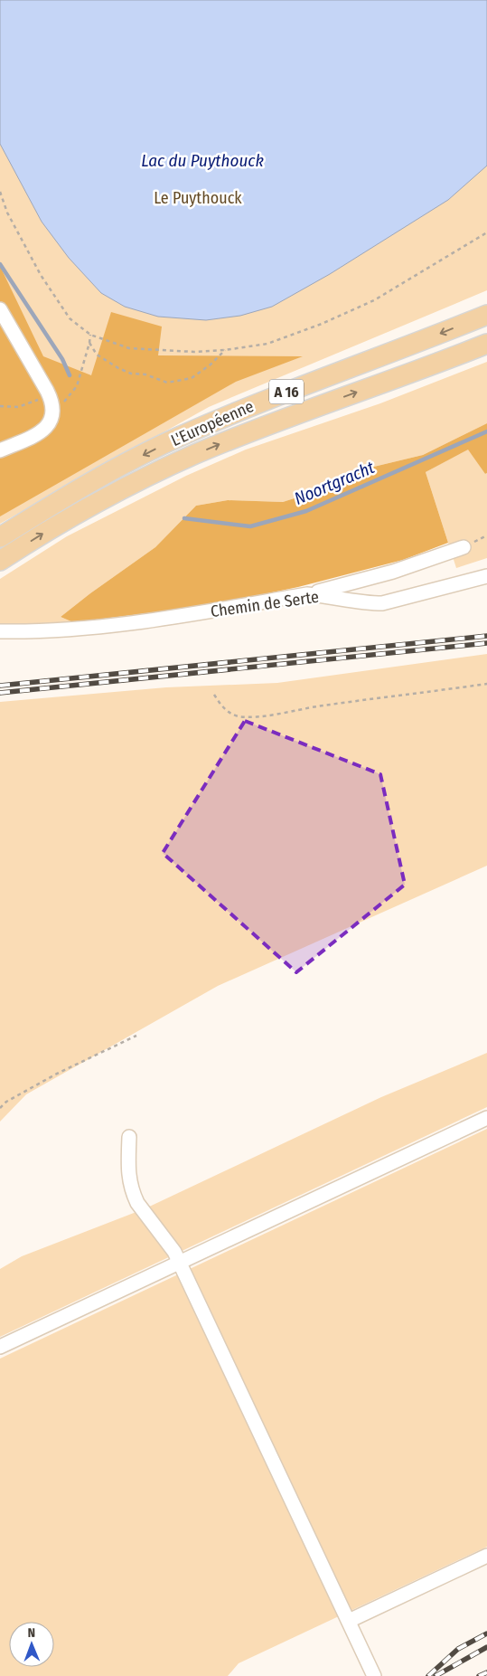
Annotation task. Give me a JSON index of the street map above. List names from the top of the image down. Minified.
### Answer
{"streets":{"highway":["A 16","L'Européenne"],"street":["Chemin de Serte"]},"water":["Lac du Puythouck","Noortgracht"],"parks":["Le Puythouck"],"north":"top"}
